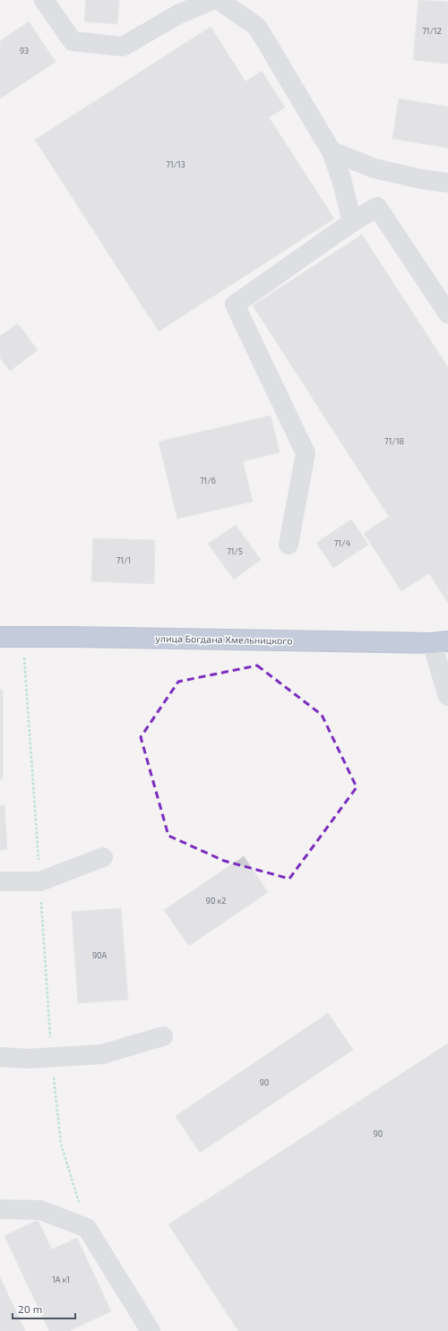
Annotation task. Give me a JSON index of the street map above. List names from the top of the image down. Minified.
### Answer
{"streets":{"highway":["улица Богдана Хмельницкого"]},"house_numbers":["71/12","93","71/13","71/18","71/6","71/4","71/5","71/1","90 к2","90А","90","90","1А к1"],"scale_bar":"20 m"}
